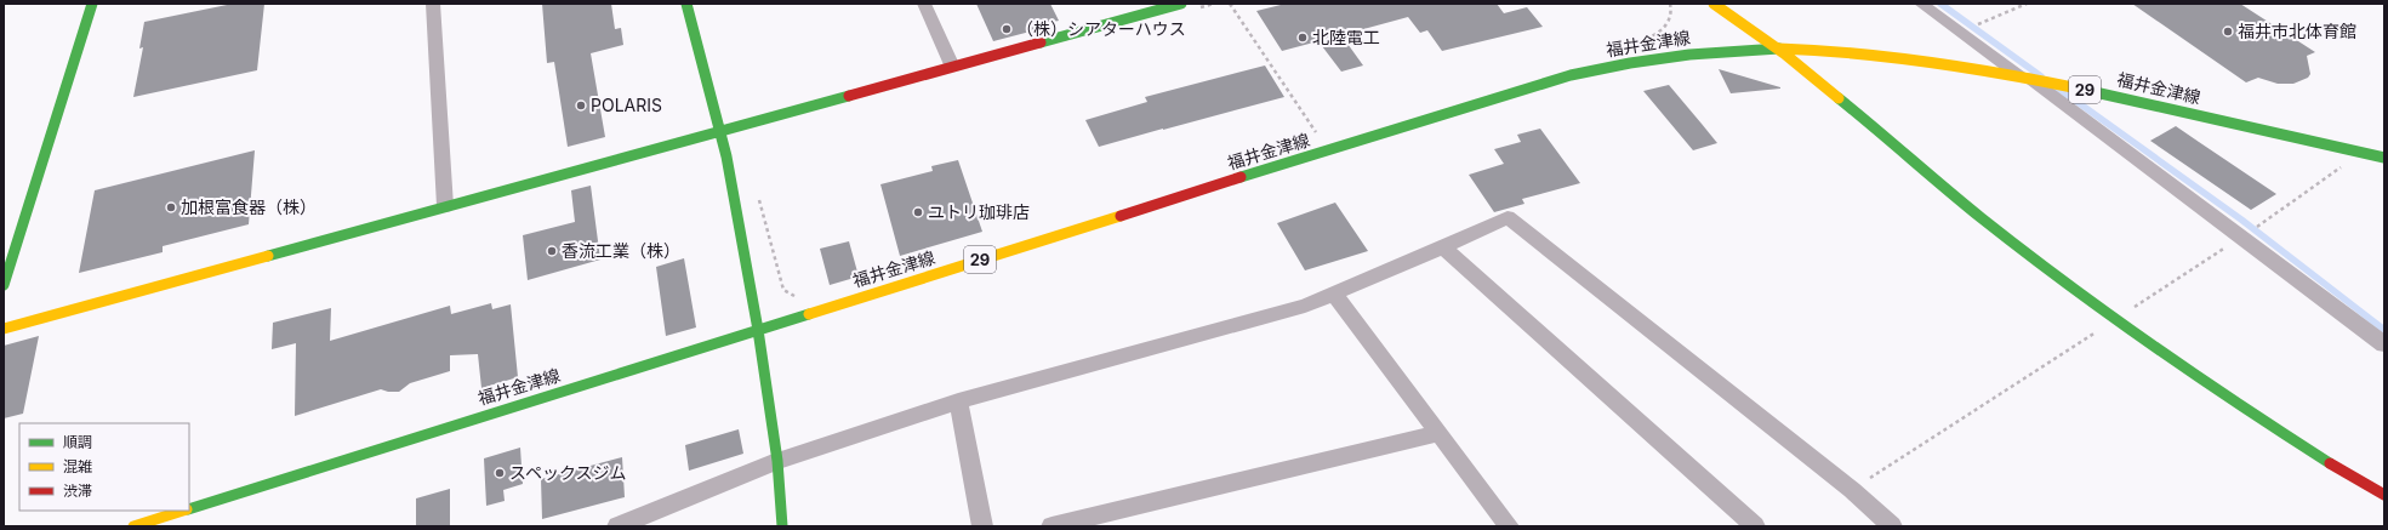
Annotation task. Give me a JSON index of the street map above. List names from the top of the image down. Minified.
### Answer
{"streets":{"street":["福井金津線","29"]},"places":["（株）シアターハウス","福井市北体育館","北陸電工","POLARIS","加根富食器（株）","ユトリ珈琲店","香流工業（株）","スペックスジム"],"legend":["順調","混雑","渋滞"]}
